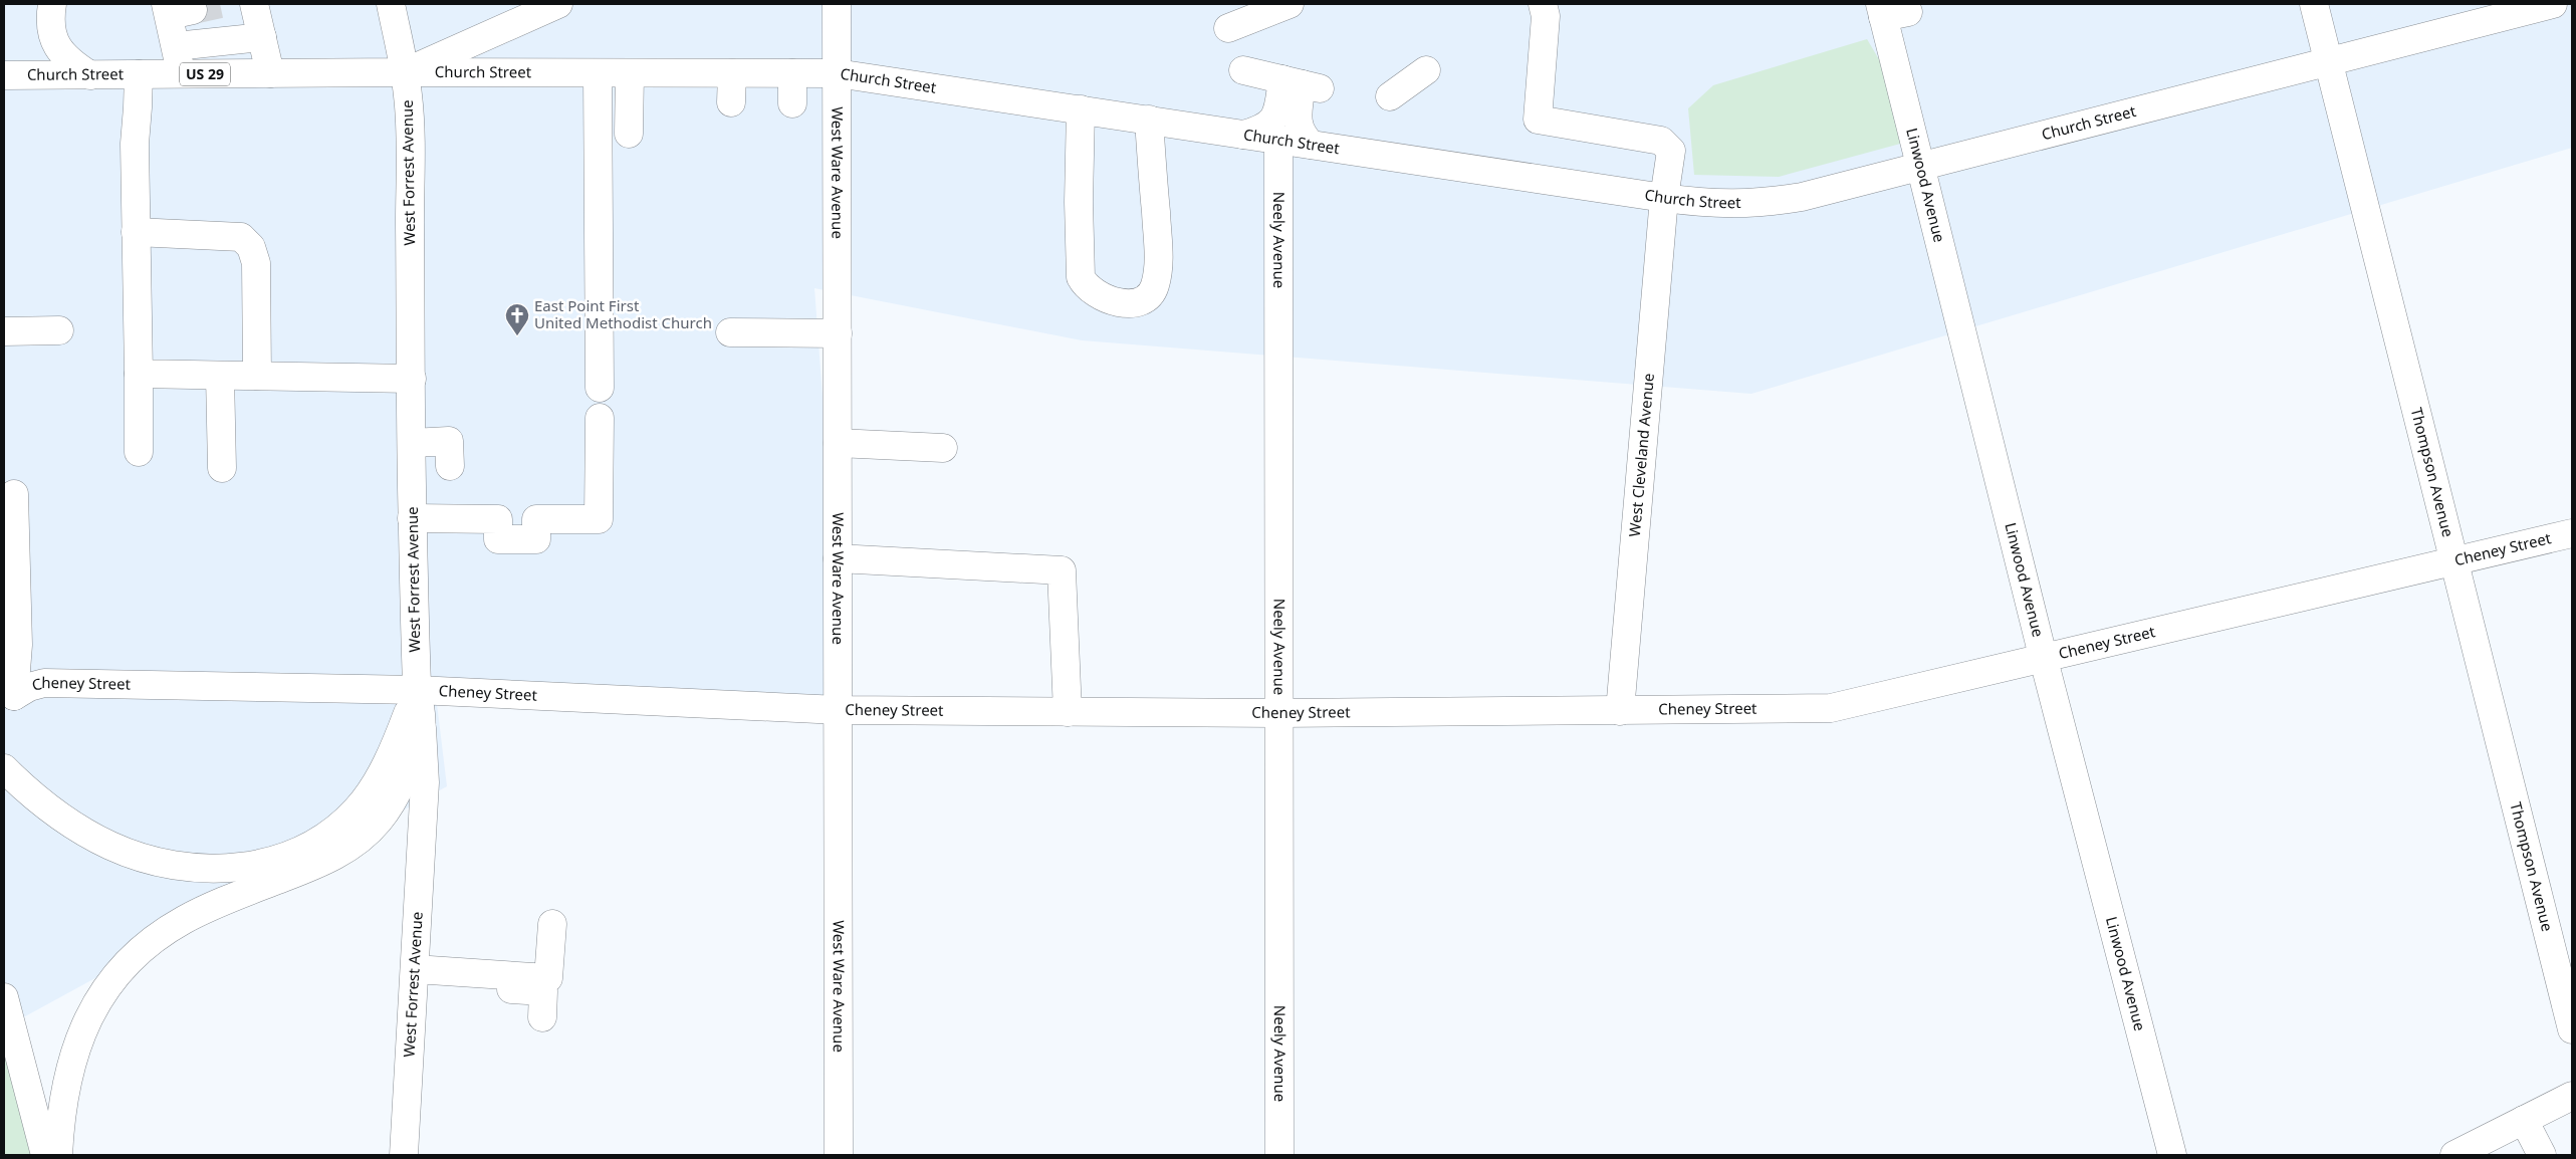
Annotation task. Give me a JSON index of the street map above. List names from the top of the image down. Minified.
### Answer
{"streets":{"street":["Church Street","US 29","West Forrest Avenue","West Ware Avenue","Linwood Avenue","Neely Avenue","West Cleveland Avenue","Thompson Avenue","Cheney Street"]},"crossings":[["Church Street","US 29"],["Church Street","West Forrest Avenue"],["Church Street","West Ware Avenue"],["Church Street","Linwood Avenue"],["Church Street","Neely Avenue"],["Church Street","West Cleveland Avenue"],["Church Street","Thompson Avenue"],["US 29","West Forrest Avenue"],["West Forrest Avenue","Cheney Street"],["West Ware Avenue","Cheney Street"],["Linwood Avenue","Cheney Street"],["Neely Avenue","Cheney Street"],["West Cleveland Avenue","Cheney Street"],["Thompson Avenue","Cheney Street"]],"places":{"church":["East Point First United Methodist Church"]}}
